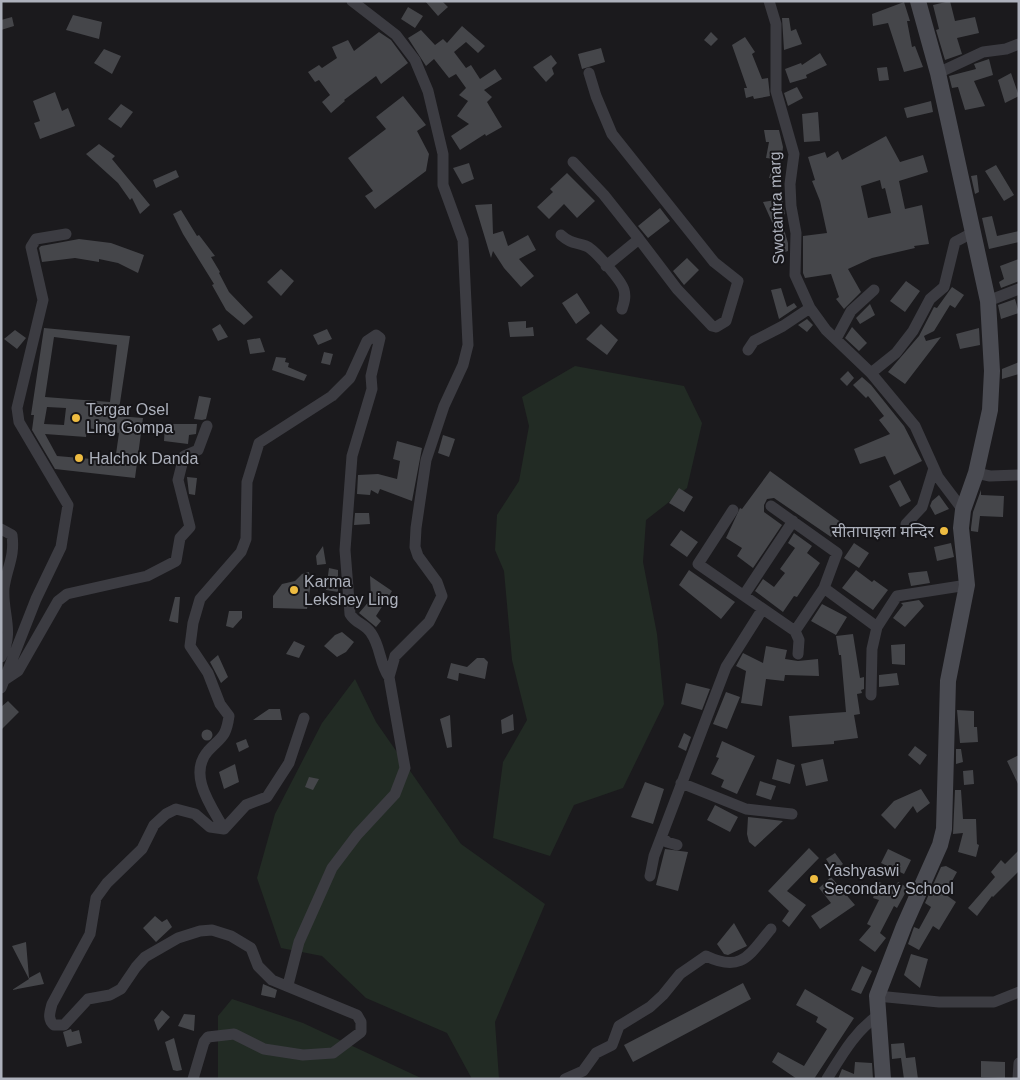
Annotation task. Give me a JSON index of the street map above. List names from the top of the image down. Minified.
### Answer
{"streets":{"street":["Swotantra marg"]},"places":["Tergar Osel Ling Gompa","Halchok Danda","सीतापाइला मन्दिर","Karma Lekshey Ling","Yashyaswi Secondary School"]}
